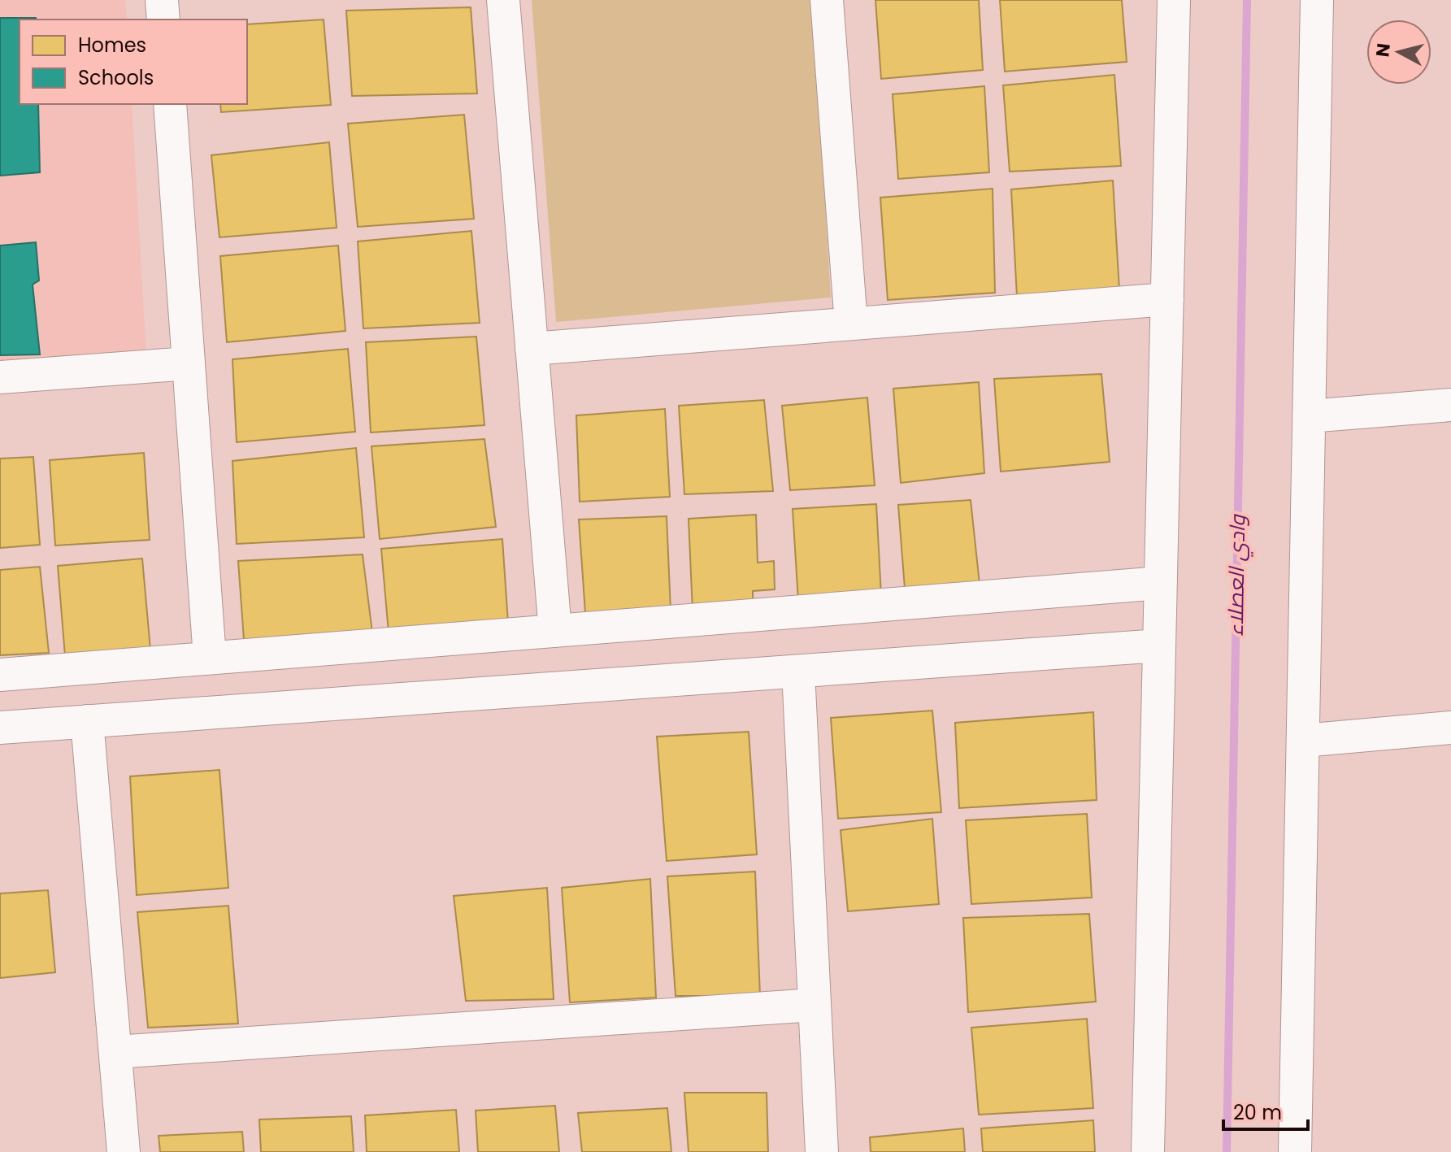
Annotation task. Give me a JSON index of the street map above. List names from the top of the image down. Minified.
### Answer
{"water":["وادي العصلاء"],"legend":["Homes","Schools"],"scale_bar":"20 m","north":"left"}
